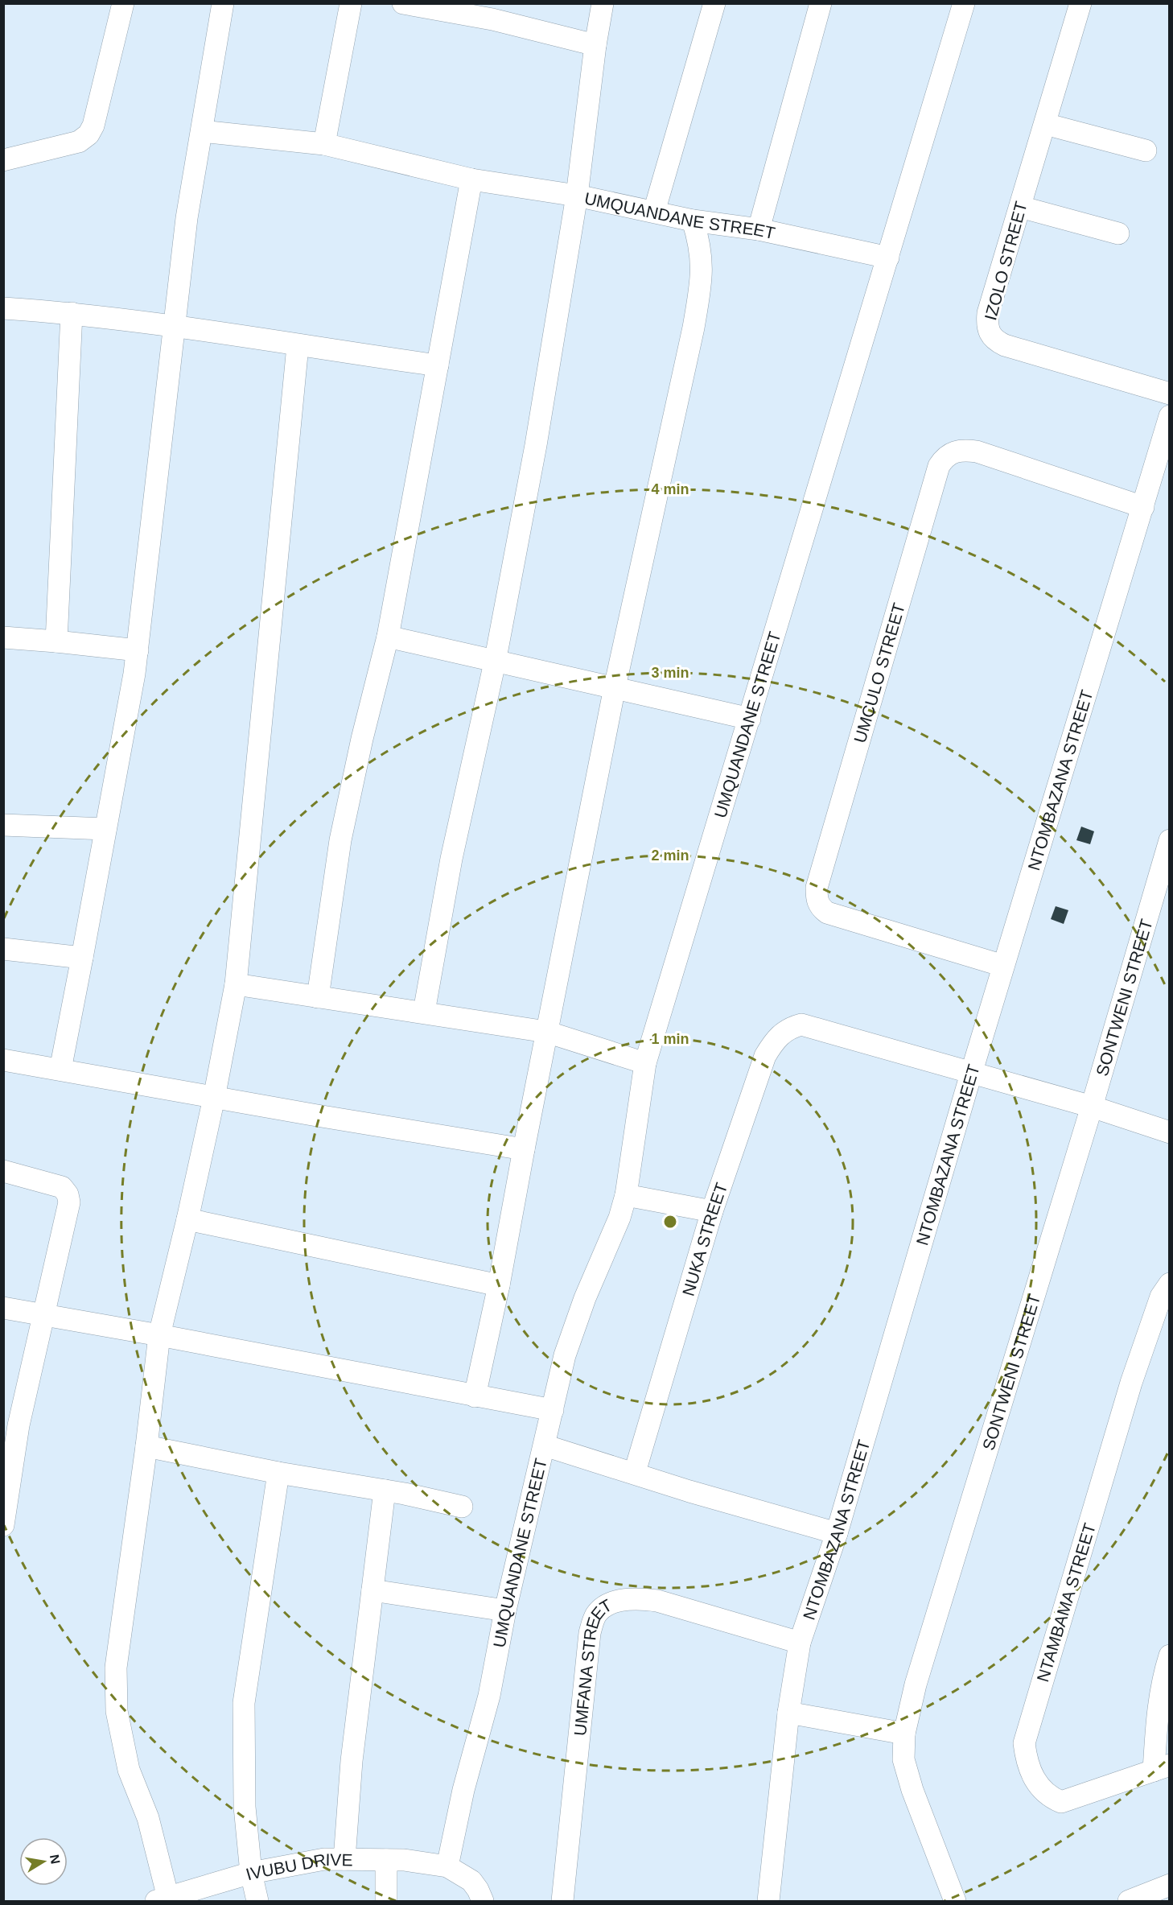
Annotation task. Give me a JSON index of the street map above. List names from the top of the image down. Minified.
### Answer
{"streets":{"street":["UMQUANDANE STREET","IZOLO STREET","UMCULO STREET","NTOMBAZANA STREET","SONTWENI STREET","NUKA STREET","NTAMBAMA STREET","UMFANA STREET","IVUBU DRIVE"]},"crossings":[["UMQUANDANE STREET","IVUBU DRIVE"],["UMCULO STREET","NTOMBAZANA STREET"],["NTOMBAZANA STREET","NUKA STREET"],["NTOMBAZANA STREET","UMFANA STREET"]],"north":"right","rings":["4 min","3 min","2 min","1 min"]}
